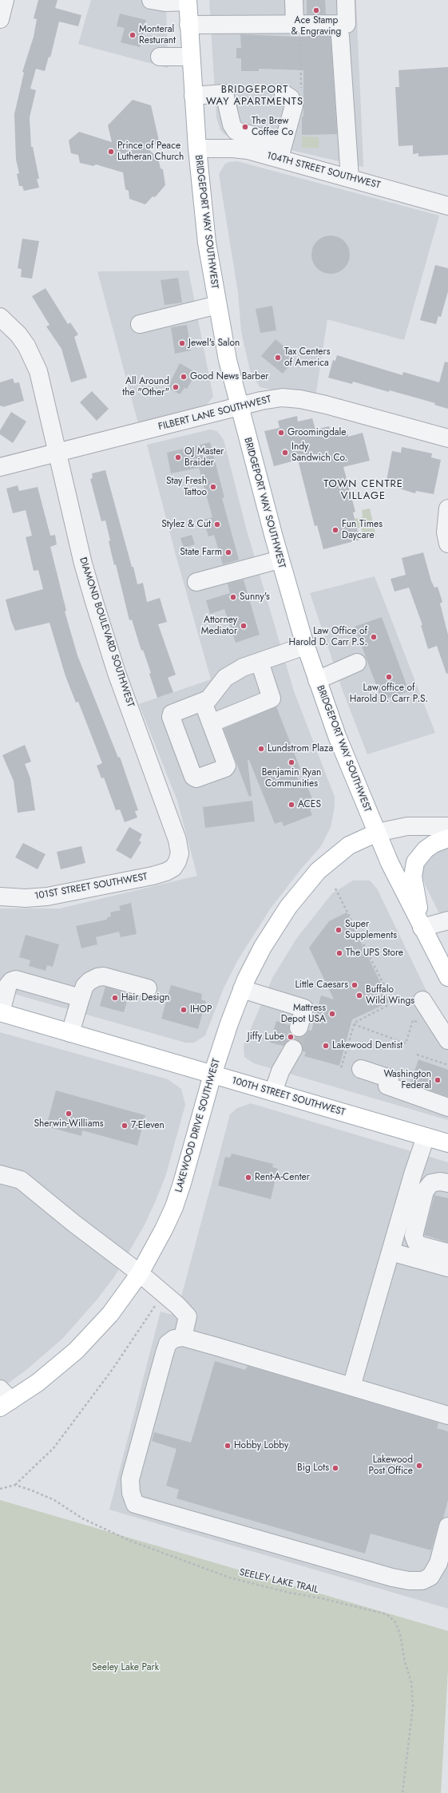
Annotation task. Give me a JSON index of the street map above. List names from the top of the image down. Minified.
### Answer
{"streets":{"main road":["BRIDGEPORT WAY SOUTHWEST","100TH STREET SOUTHWEST","LAKEWOOD DRIVE SOUTHWEST"],"street":["104TH STREET SOUTHWEST","FILBERT LANE SOUTHWEST","DIAMOND BOULEVARD SOUTHWEST","101ST STREET SOUTHWEST"],"path":["SEELEY LAKE TRAIL"]},"crossings":[["104TH STREET SOUTHWEST","BRIDGEPORT WAY SOUTHWEST"],["BRIDGEPORT WAY SOUTHWEST","FILBERT LANE SOUTHWEST"],["BRIDGEPORT WAY SOUTHWEST","LAKEWOOD DRIVE SOUTHWEST"],["FILBERT LANE SOUTHWEST","DIAMOND BOULEVARD SOUTHWEST"],["DIAMOND BOULEVARD SOUTHWEST","101ST STREET SOUTHWEST"],["100TH STREET SOUTHWEST","LAKEWOOD DRIVE SOUTHWEST"]],"districts":["BRIDGEPORT WAY APARTMENTS","TOWN CENTRE VILLAGE"],"parks":["Seeley Lake Park"],"places":["Ace Stamp & Engraving","Monteral Resturant","The Brew Coffee Co","Prince of Peace Lutheran Church","Jewel's Salon","Tax Centers of America","Good News Barber","All Around the \"Other\"","Groomingdale","Indy Sandwich Co.","OJ Master Braider","Stay Fresh Tattoo","Stylez & Cut","Fun Times Daycare","State Farm","Sunny's","Attorney Mediator","Law Office of Harold D. Carr P.S.","Law office of Harold D. Carr P.S.","Lundstrom Plaza","Benjamin Ryan Communities","ACES","Super Supplements","The UPS Store","Little Caesars","Buffalo Wild Wings","Hair Design","IHOP","Mattress Depot USA","Jiffy Lube","Lakewood Dentist","Washington Federal","Sherwin-Williams","7-Eleven","Rent-A-Center","Hobby Lobby","Lakewood Post Office","Big Lots"]}
